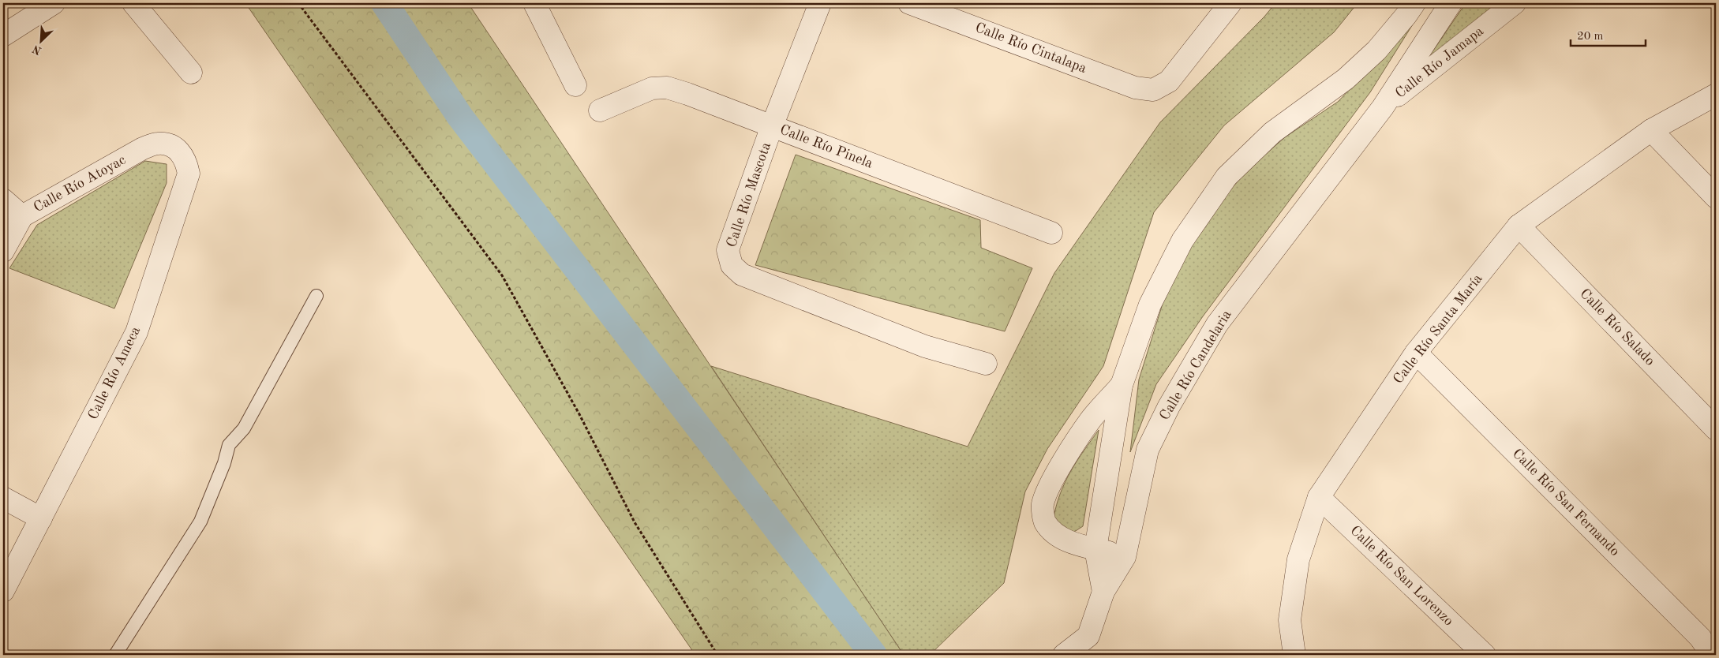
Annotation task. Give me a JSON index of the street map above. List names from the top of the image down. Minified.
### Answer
{"streets":{"street":["Calle Río Cintalapa","Calle Río Jamapa","Calle Río Pinela","Calle Río Atoyac","Calle Río Mascota","Calle Río Salado","Calle Río Santa María","Calle Río Candelaria","Calle Río Ameca","Calle Río San Fernando","Calle Río San Lorenzo"]},"crossings":[["Calle Río Jamapa","Calle Río Candelaria"],["Calle Río Pinela","Calle Río Mascota"],["Calle Río Atoyac","Calle Río Ameca"],["Calle Río Salado","Calle Río Santa María"],["Calle Río Santa María","Calle Río San Fernando"],["Calle Río Santa María","Calle Río San Lorenzo"]],"scale_bar":"20 m","north":"bottom left"}
